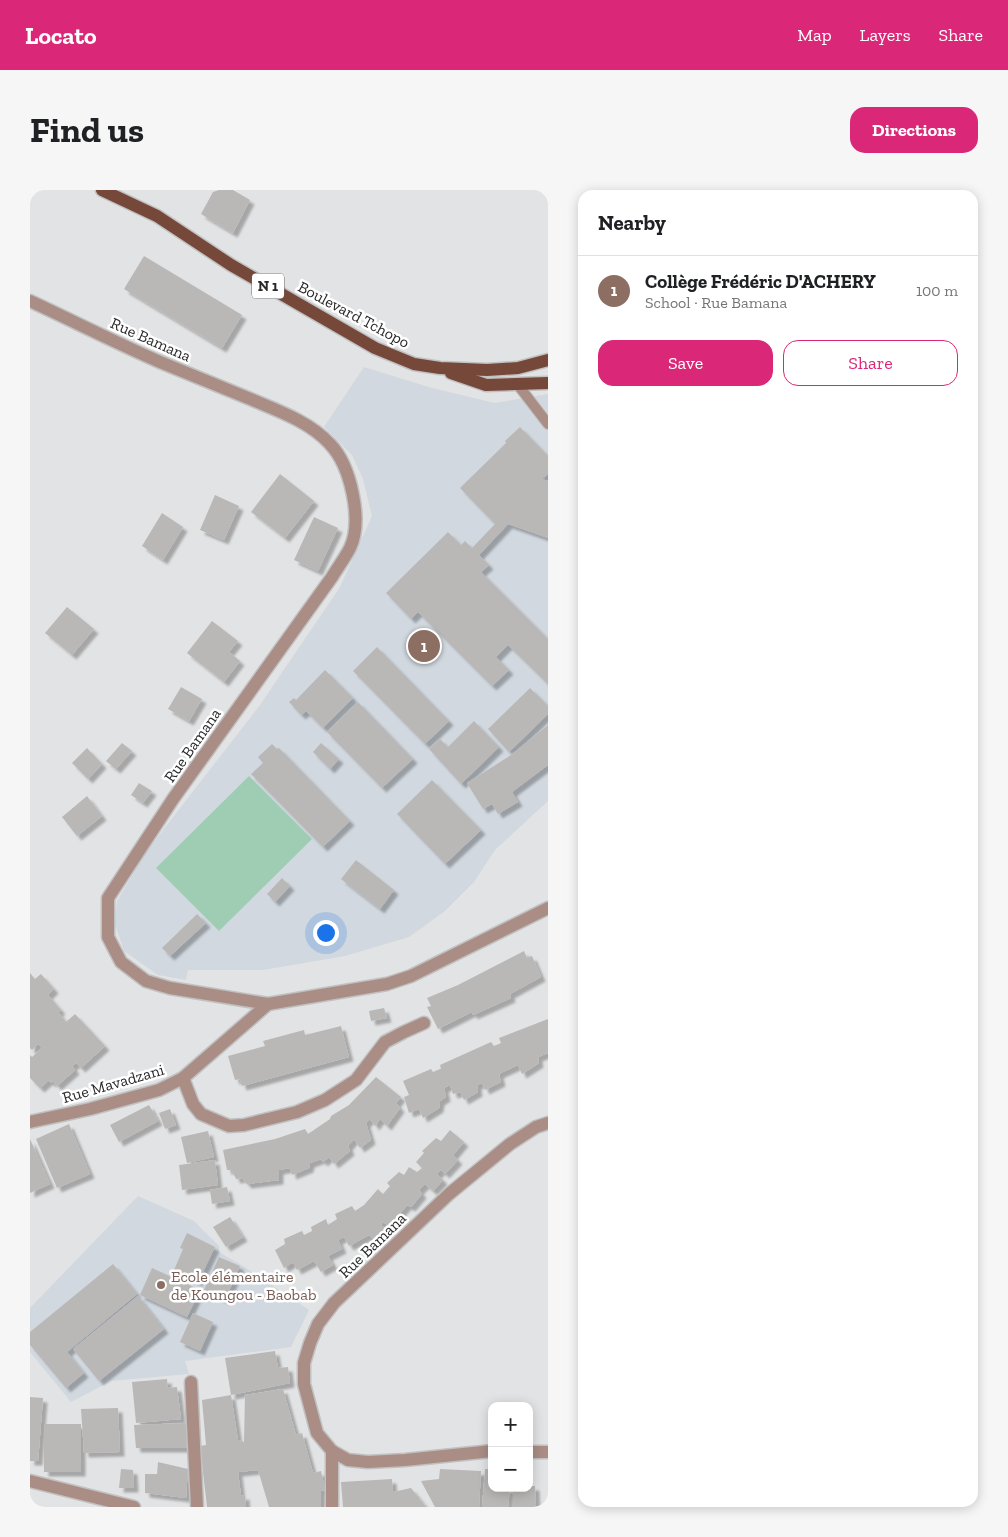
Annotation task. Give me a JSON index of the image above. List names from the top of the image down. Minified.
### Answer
{"streets":{"main road":["N 1","Boulevard Tchopo"],"street":["Rue Bamana","Rue Mavadzani"]},"crossings":[["Rue Bamana","Rue Mavadzani"]],"places":["Ecole élémentaire de Koungou - Baobab"],"page":{"header":"Locato","nav":["Map","Layers","Share"],"buttons":["Directions",["Save","Share"]],"title":"Find us","heading":"Nearby","list":[{"mark":"1","name":"Collège Frédéric D'ACHERY","note":"School · Rue Bamana","value":"100 m"}],"pins":"1","map_buttons":["+","−"]}}
